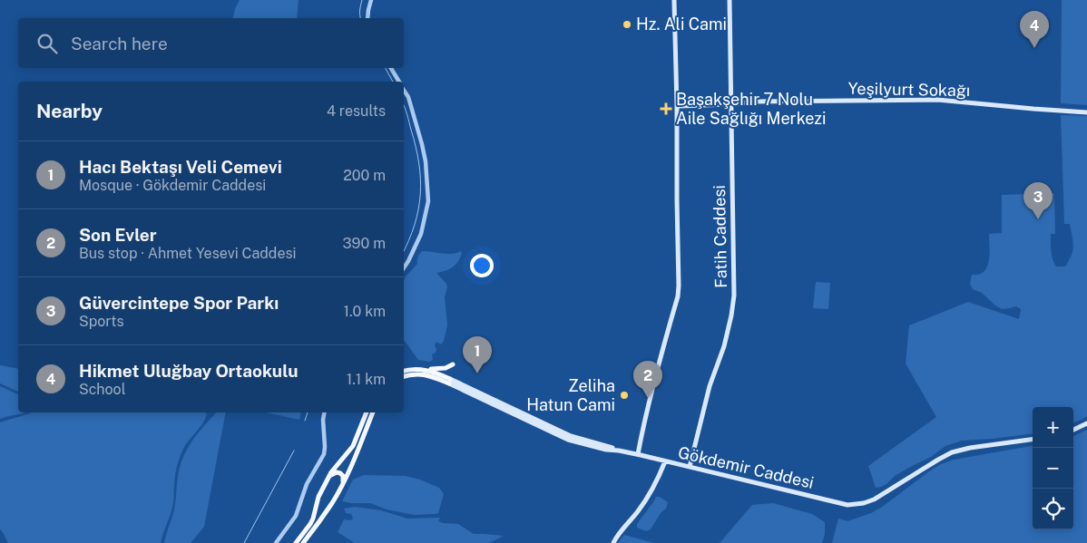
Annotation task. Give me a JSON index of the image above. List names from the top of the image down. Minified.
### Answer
{"streets":{"main road":["Yeşilyurt Sokağı","Fatih Caddesi","Gökdemir Caddesi"]},"crossings":[["Yeşilyurt Sokağı","Fatih Caddesi"],["Fatih Caddesi","Gökdemir Caddesi"]],"places":{"other":["Hz. Ali Cami","Zeliha Hatun Cami"],"health":["Başakşehir 7 Nolu Aile Sağlığı Merkezi"]},"page":{"pins":["4","3","1","2"],"search":"Search here","heading":["Nearby","4 results"],"list":[{"mark":"1","name":"Hacı Bektaşı Veli Cemevi","note":"Mosque · Gökdemir Caddesi","value":"200 m"},{"mark":"2","name":"Son Evler","note":"Bus stop · Ahmet Yesevi Caddesi","value":"390 m"},{"mark":"3","name":"Güvercintepe Spor Parkı","note":"Sports","value":"1.0 km"},{"mark":"4","name":"Hikmet Uluğbay Ortaokulu","note":"School","value":"1.1 km"}],"map_buttons":["+","−"]}}
